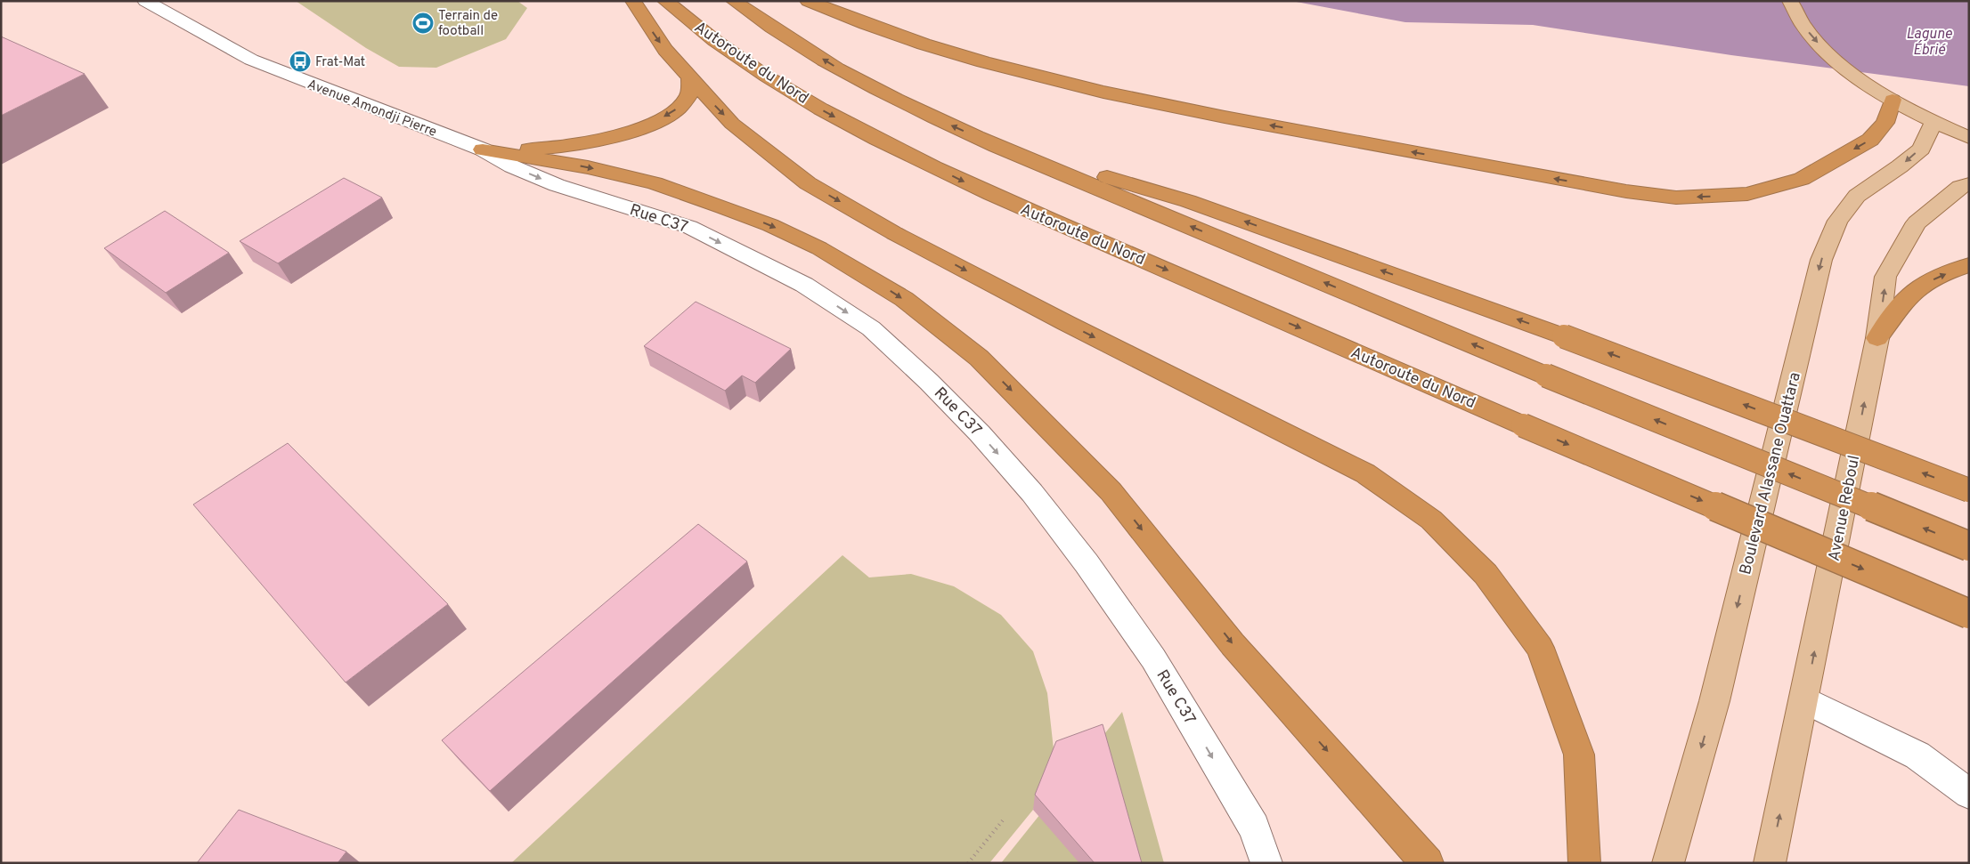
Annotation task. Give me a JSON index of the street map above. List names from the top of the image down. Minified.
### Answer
{"streets":{"highway":["Autoroute du Nord"],"main road":["Boulevard Alassane Ouattara","Avenue Reboul"],"street":["Avenue Amondji Pierre","Rue C37"]},"crossings":[["Avenue Amondji Pierre","Rue C37"]],"one_way":["Rue C37","Boulevard Alassane Ouattara","Avenue Reboul"],"water":["Lagune Ébrié"],"places":{"sports":["Terrain de football"],"bus stop":["Frat-Mat"]}}
